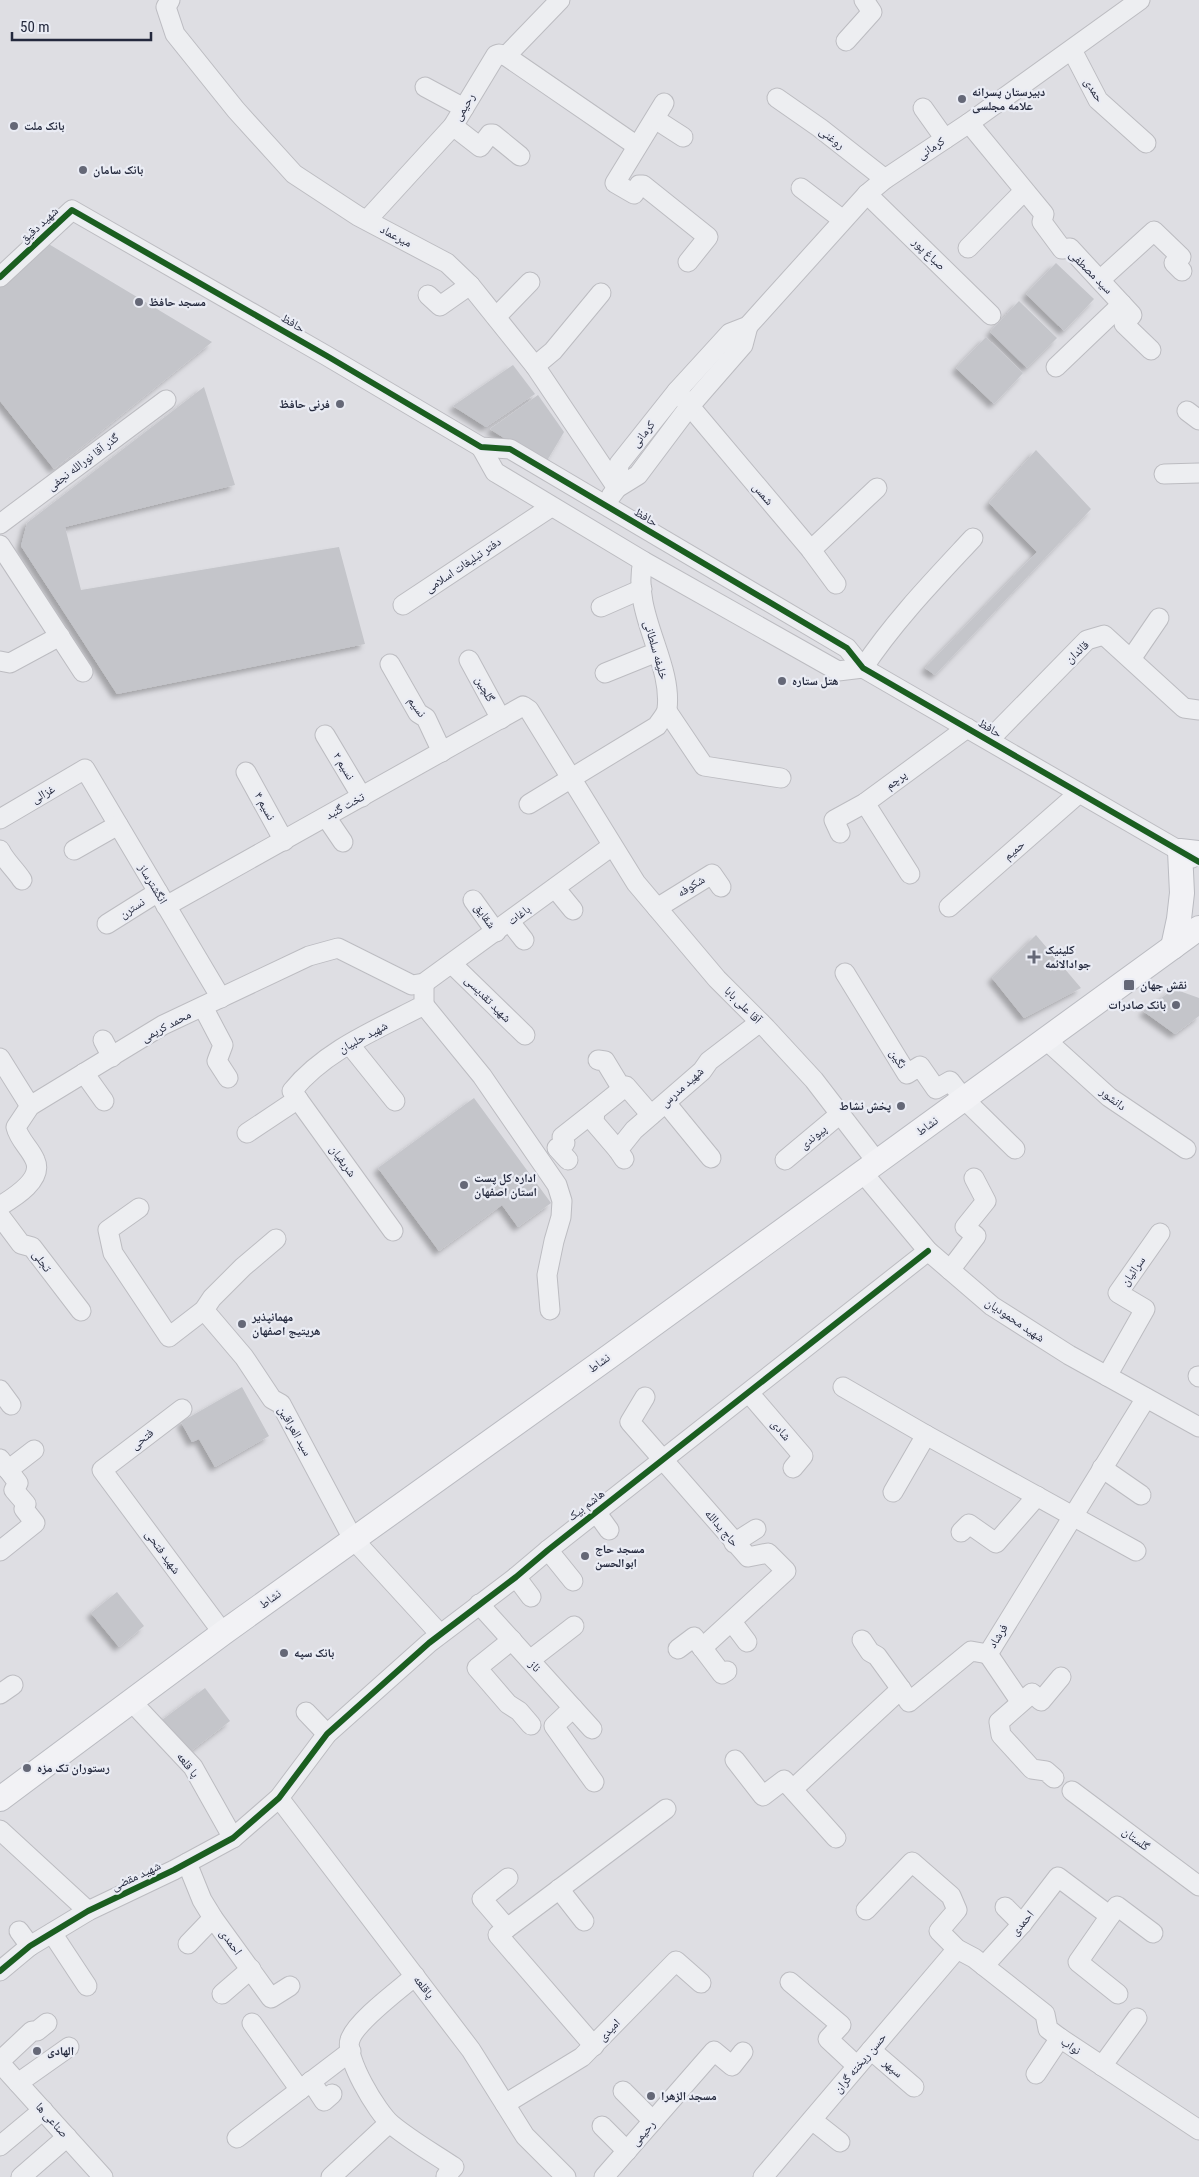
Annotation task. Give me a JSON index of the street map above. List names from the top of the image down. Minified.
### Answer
{"streets":{"main road":["نشاط"],"street":["حمدی","رحیمی","روغنی","کرمانی","شهید دقیق","میرعماد","صباغ پور","سید مصطفی","حافظ","گذر آقا نورالله نجفی","شمس","دفتر تبلیغات اسلامی","خلیفه سلطانی","قائدان","گلچین","نسیم","نسیم ۲","پرچم","غزالی","نسیم ۴","تخت گنبد","حمیم","انگشترساز","شکوفه","نسترن","باغات","شقایق","شهید تقدیسی","آقا علی بابا","محمد کریمی","شهید حلبیان","نگین","شهید مدرس","دانشور","پیوندی","شریفیان","تجلی","سرائیان","شهید محمودیان","شادی","سید العراقین","فتحی","هاشم بیک","حاج یدالله","شهید فتحی","فرشاد","ناز","پا قلعه","گلستان","شهید مقضی","احمدی","پاقلعه","امیدی","نواب","حسن ریخته گران","سپهر","صناعی ها"]},"crossings":[["حمدی","کرمانی"],["رحیمی","میرعماد"],["روغنی","کرمانی"],["کرمانی","میرعماد"],["کرمانی","صباغ پور"],["کرمانی","سید مصطفی"],["کرمانی","حافظ"],["کرمانی","شمس"],["شهید دقیق","حافظ"],["حافظ","قائدان"],["حافظ","پرچم"],["حافظ","حمیم"],["گلچین","تخت گنبد"],["نسیم","تخت گنبد"],["نسیم ۲","تخت گنبد"],["غزالی","انگشترساز"],["نسیم ۴","تخت گنبد"],["تخت گنبد","انگشترساز"],["تخت گنبد","نسترن"],["انگشترساز","نسترن"],["انگشترساز","محمد کریمی"],["شکوفه","آقا علی بابا"],["باغات","شقایق"],["باغات","شهید تقدیسی"],["باغات","آقا علی بابا"],["باغات","محمد کریمی"],["آقا علی بابا","شهید مدرس"],["آقا علی بابا","نشاط"],["آقا علی بابا","پیوندی"],["آقا علی بابا","شهید محمودیان"],["محمد کریمی","تجلی"],["شهید حلبیان","شریفیان"],["نگین","نشاط"],["دانشور","نشاط"],["نشاط","شهید محمودیان"],["نشاط","سید العراقین"],["نشاط","شهید فتحی"],["نشاط","پا قلعه"],["سرائیان","شهید محمودیان"],["شهید محمودیان","هاشم بیک"],["شهید محمودیان","فرشاد"],["شادی","هاشم بیک"],["فتحی","شهید فتحی"],["هاشم بیک","حاج یدالله"],["هاشم بیک","ناز"],["هاشم بیک","شهید مقضی"],["هاشم بیک","پاقلعه"],["پا قلعه","شهید مقضی"],["شهید مقضی","احمدی"],["شهید مقضی","پاقلعه"],["احمدی","نواب"],["پاقلعه","امیدی"],["نواب","حسن ریخته گران"],["حسن ریخته گران","سپهر"]],"places":{"other":["دبیرستان پسرانه علامه مجلسی","بانک ملت","بانک سامان","مسجد حافظ","فرنی حافظ","هتل ستاره","بانک صادرات","پخش نشاط","اداره کل پست استان اصفهان","مهمانپذیر هریتیج اصفهان","مسجد حاج ابوالحسن","بانک سپه","رستوران تک مزه","الهادی","مسجد الزهرا"],"health":["کلینیک جوادالائمه"],"transit":["نقش جهان"]},"scale_bar":"50 m"}
